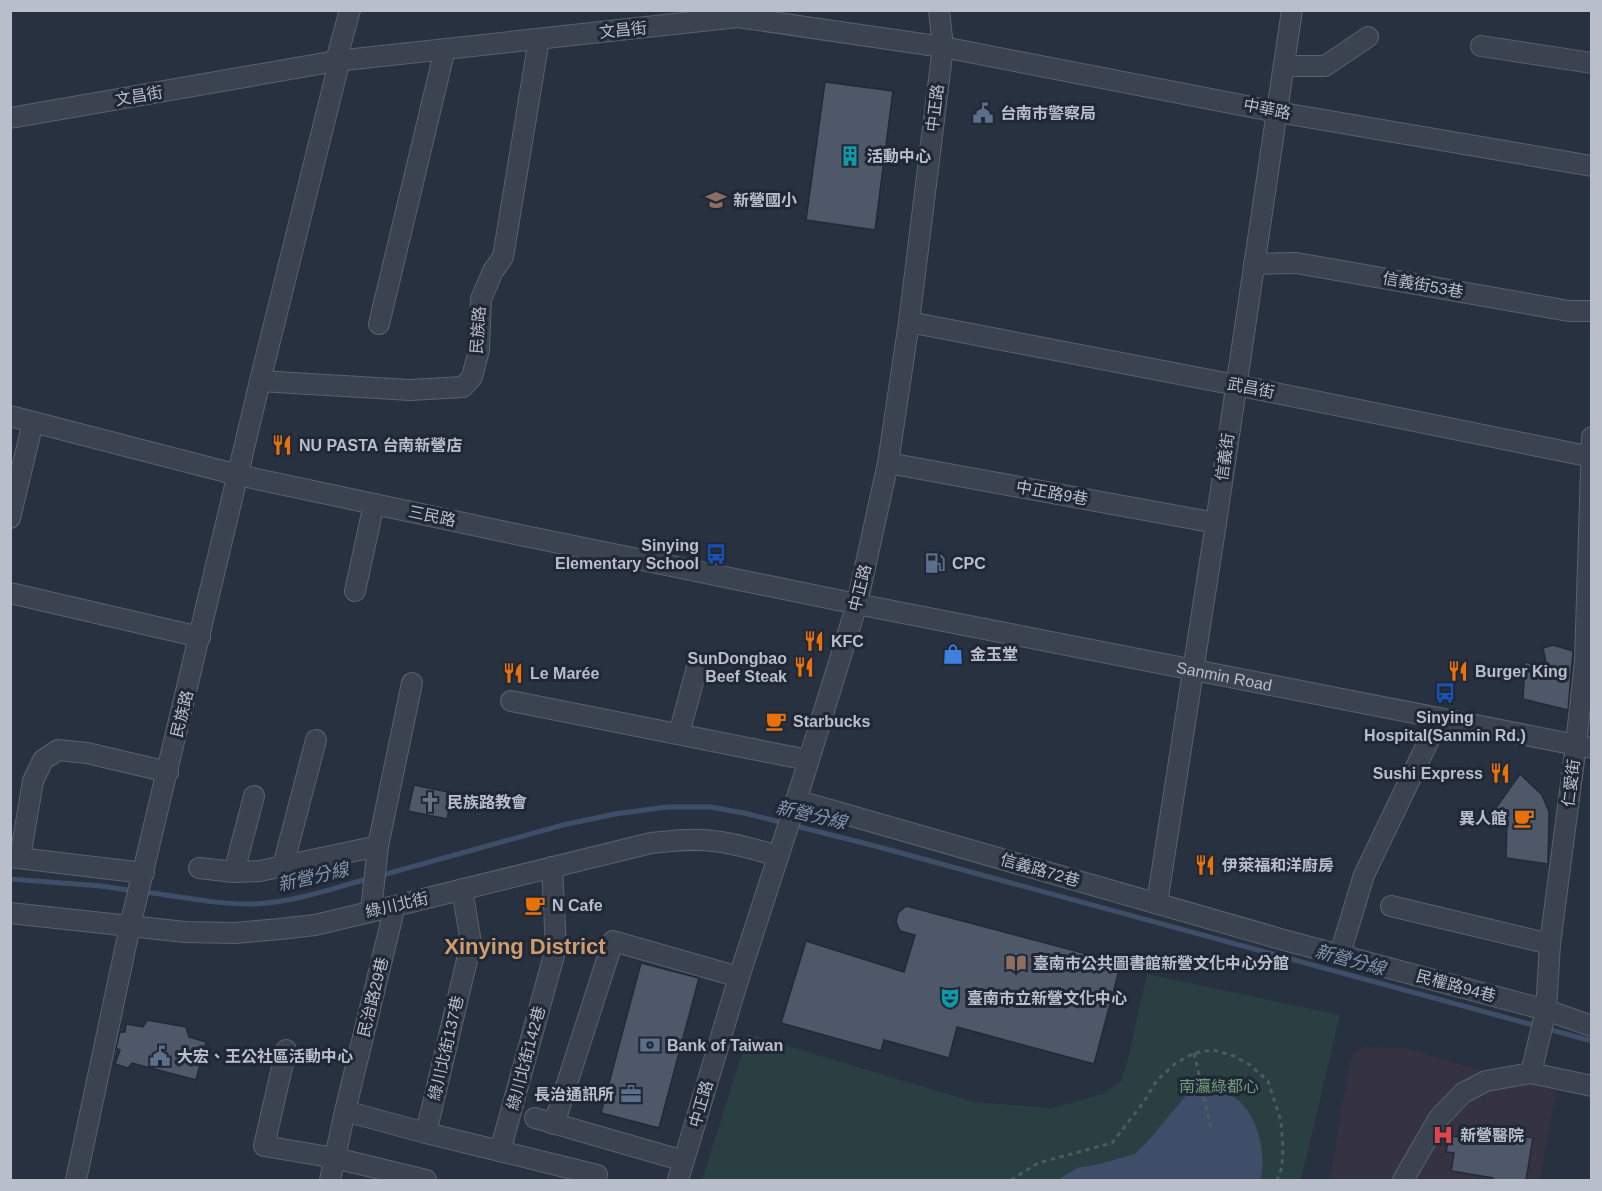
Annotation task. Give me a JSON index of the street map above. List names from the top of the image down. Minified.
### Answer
{"streets":{"street":["文昌街","中正路","中華路","信義街53巷","民族路","武昌街","信義街","中正路9巷","三民路","Sanmin Road","仁愛街","信義路72巷","綠川北街","民權路94巷","民治路29巷","綠川北街137巷","綠川北街142巷"]},"crossings":[["文昌街","中正路"],["文昌街","中華路"],["文昌街","民族路"],["中正路","中華路"],["中正路","武昌街"],["中正路","中正路9巷"],["中正路","三民路"],["中正路","Sanmin Road"],["中正路","信義路72巷"],["中正路","綠川北街"],["中華路","信義街"],["信義街53巷","信義街"],["民族路","三民路"],["民族路","綠川北街"],["武昌街","信義街"],["武昌街","仁愛街"],["信義街","中正路9巷"],["信義街","Sanmin Road"],["信義街","信義路72巷"],["三民路","Sanmin Road"],["Sanmin Road","仁愛街"],["仁愛街","民權路94巷"],["信義路72巷","民權路94巷"],["綠川北街","民治路29巷"],["綠川北街","綠川北街137巷"],["綠川北街","綠川北街142巷"]],"districts":["Xinying District"],"water":["新營分線"],"parks":["南瀛綠都心"],"places":{"public building":["台南市警察局","大宏、王公社區活動中心"],"building":["活動中心"],"school or university":["新營國小"],"restaurant":["NU PASTA 台南新營店","KFC","SunDongbao Beef Steak","Burger King","Le Marée","Sushi Express","伊萊福和洋廚房"],"bus stop":["Sinying Elementary School","Sinying Hospital(Sanmin Rd.)"],"fuel station":["CPC"],"shop":["金玉堂"],"cafe":["Starbucks","異人館","N Cafe"],"church":["民族路教會"],"library":["臺南市公共圖書館新營文化中心分館"],"theatre":["臺南市立新營文化中心"],"bank":["Bank of Taiwan"],"office":["長治通訊所"],"hospital":["新營醫院"]}}
